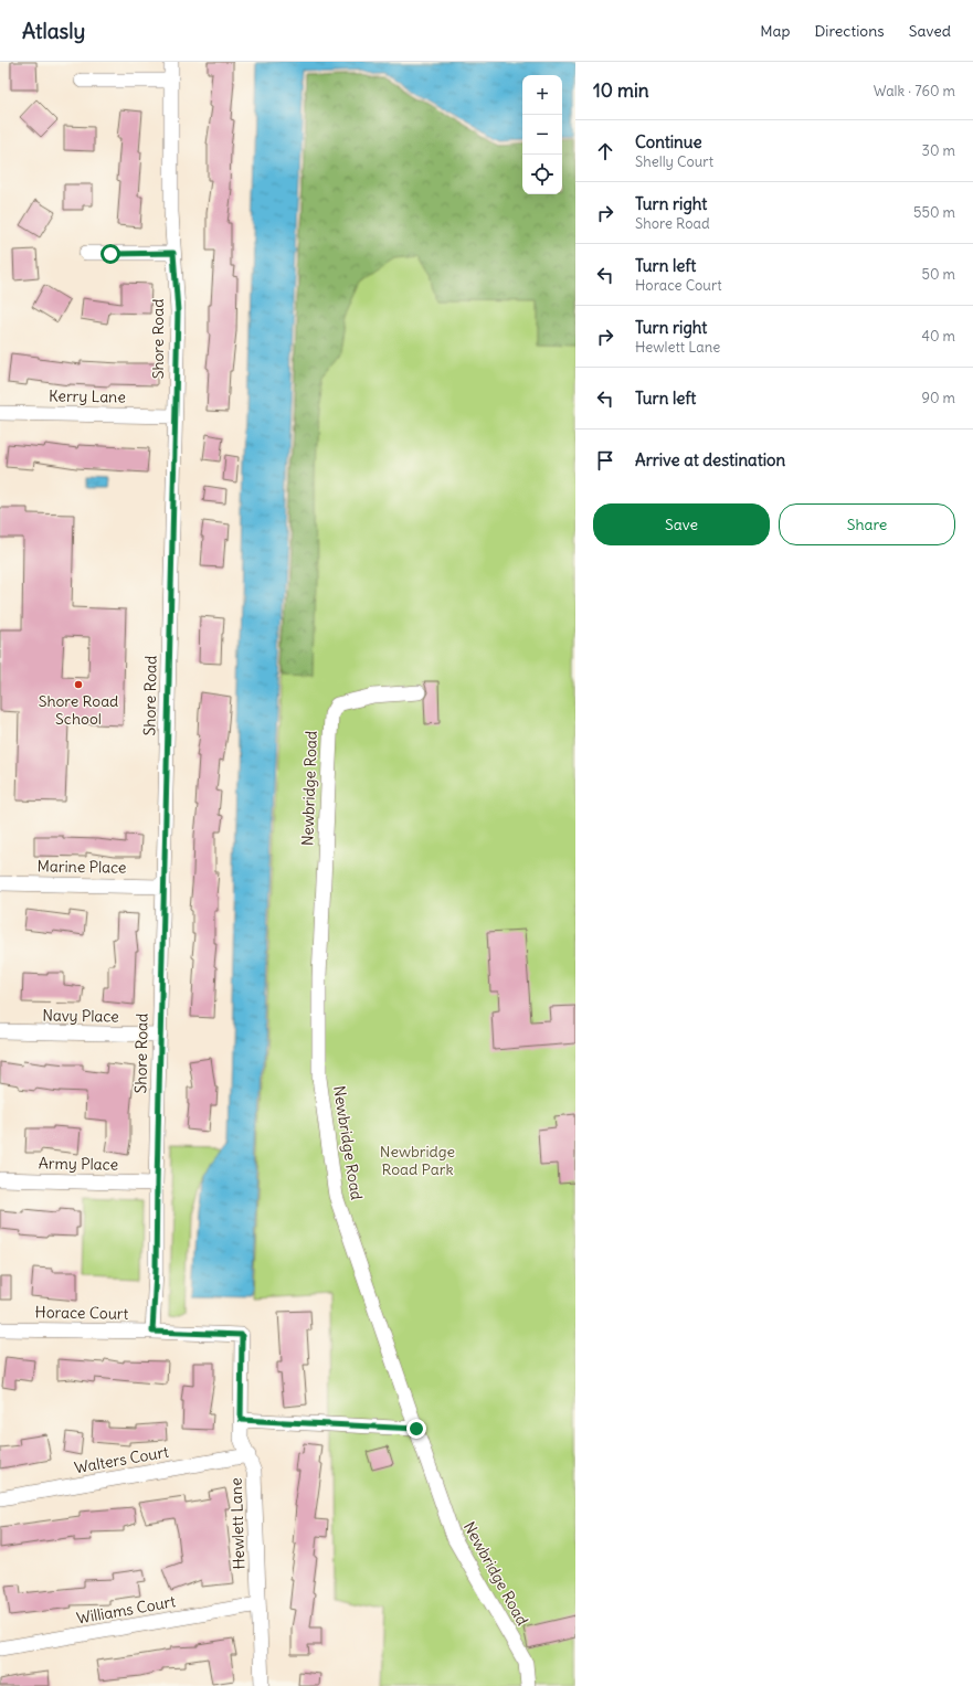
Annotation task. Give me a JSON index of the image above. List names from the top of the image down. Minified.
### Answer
{"streets":{"street":["Shore Road","Kerry Lane","Newbridge Road","Marine Place","Navy Place","Army Place","Horace Court","Walters Court","Hewlett Lane","Williams Court"]},"crossings":[["Shore Road","Kerry Lane"],["Shore Road","Marine Place"],["Shore Road","Navy Place"],["Shore Road","Army Place"],["Shore Road","Horace Court"],["Horace Court","Hewlett Lane"],["Walters Court","Hewlett Lane"],["Hewlett Lane","Williams Court"]],"parks":["Newbridge Road Park"],"places":["Shore Road School"],"page":{"header":"Atlasly","nav":["Map","Directions","Saved"],"heading":["10 min","Walk · 760 m"],"map_buttons":["+","−"],"list":[["Continue","Shelly Court","30 m"],["Turn right","Shore Road","550 m"],["Turn left","Horace Court","50 m"],["Turn right","Hewlett Lane","40 m"],["Turn left","90 m"],"Arrive at destination"],"buttons":["Save","Share"]}}
